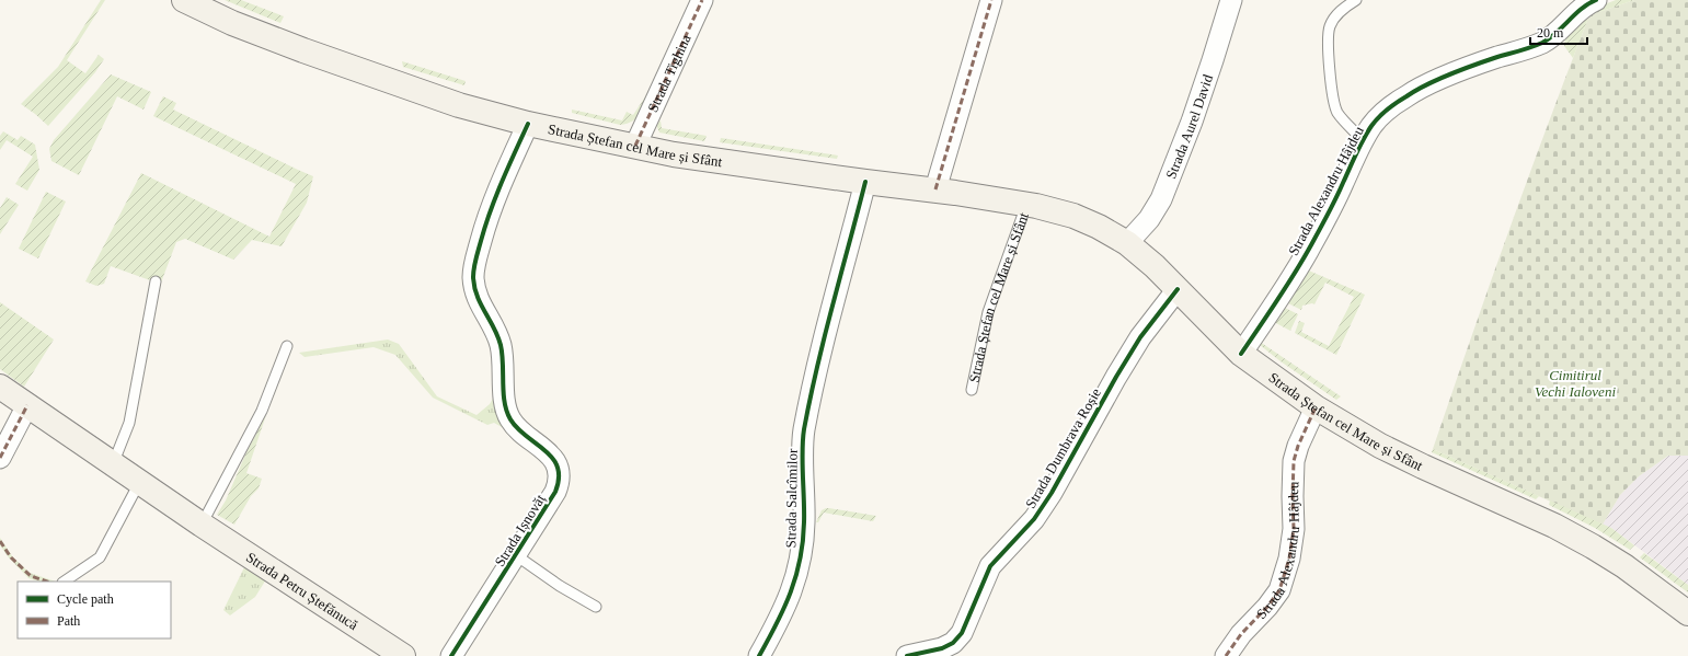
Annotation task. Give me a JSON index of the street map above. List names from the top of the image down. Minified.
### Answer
{"streets":{"main road":["Strada Ștefan cel Mare și Sfânt","Strada Petru Ștefănucă"],"street":["Strada Tighina","Strada Aurel David","Strada Alexandru Hâjdeu","Strada Dumbrava Roșie","Strada Salcîmilor","Strada Ișnovăț"]},"crossings":[["Strada Tighina","Strada Ștefan cel Mare și Sfânt"],["Strada Aurel David","Strada Ștefan cel Mare și Sfânt"],["Strada Ștefan cel Mare și Sfânt","Strada Alexandru Hâjdeu"],["Strada Ștefan cel Mare și Sfânt","Strada Dumbrava Roșie"],["Strada Ștefan cel Mare și Sfânt","Strada Salcîmilor"],["Strada Ștefan cel Mare și Sfânt","Strada Ișnovăț"]],"parks":["Cimitirul Vechi Ialoveni"],"legend":["Cycle path","Path"],"scale_bar":"20 m"}
